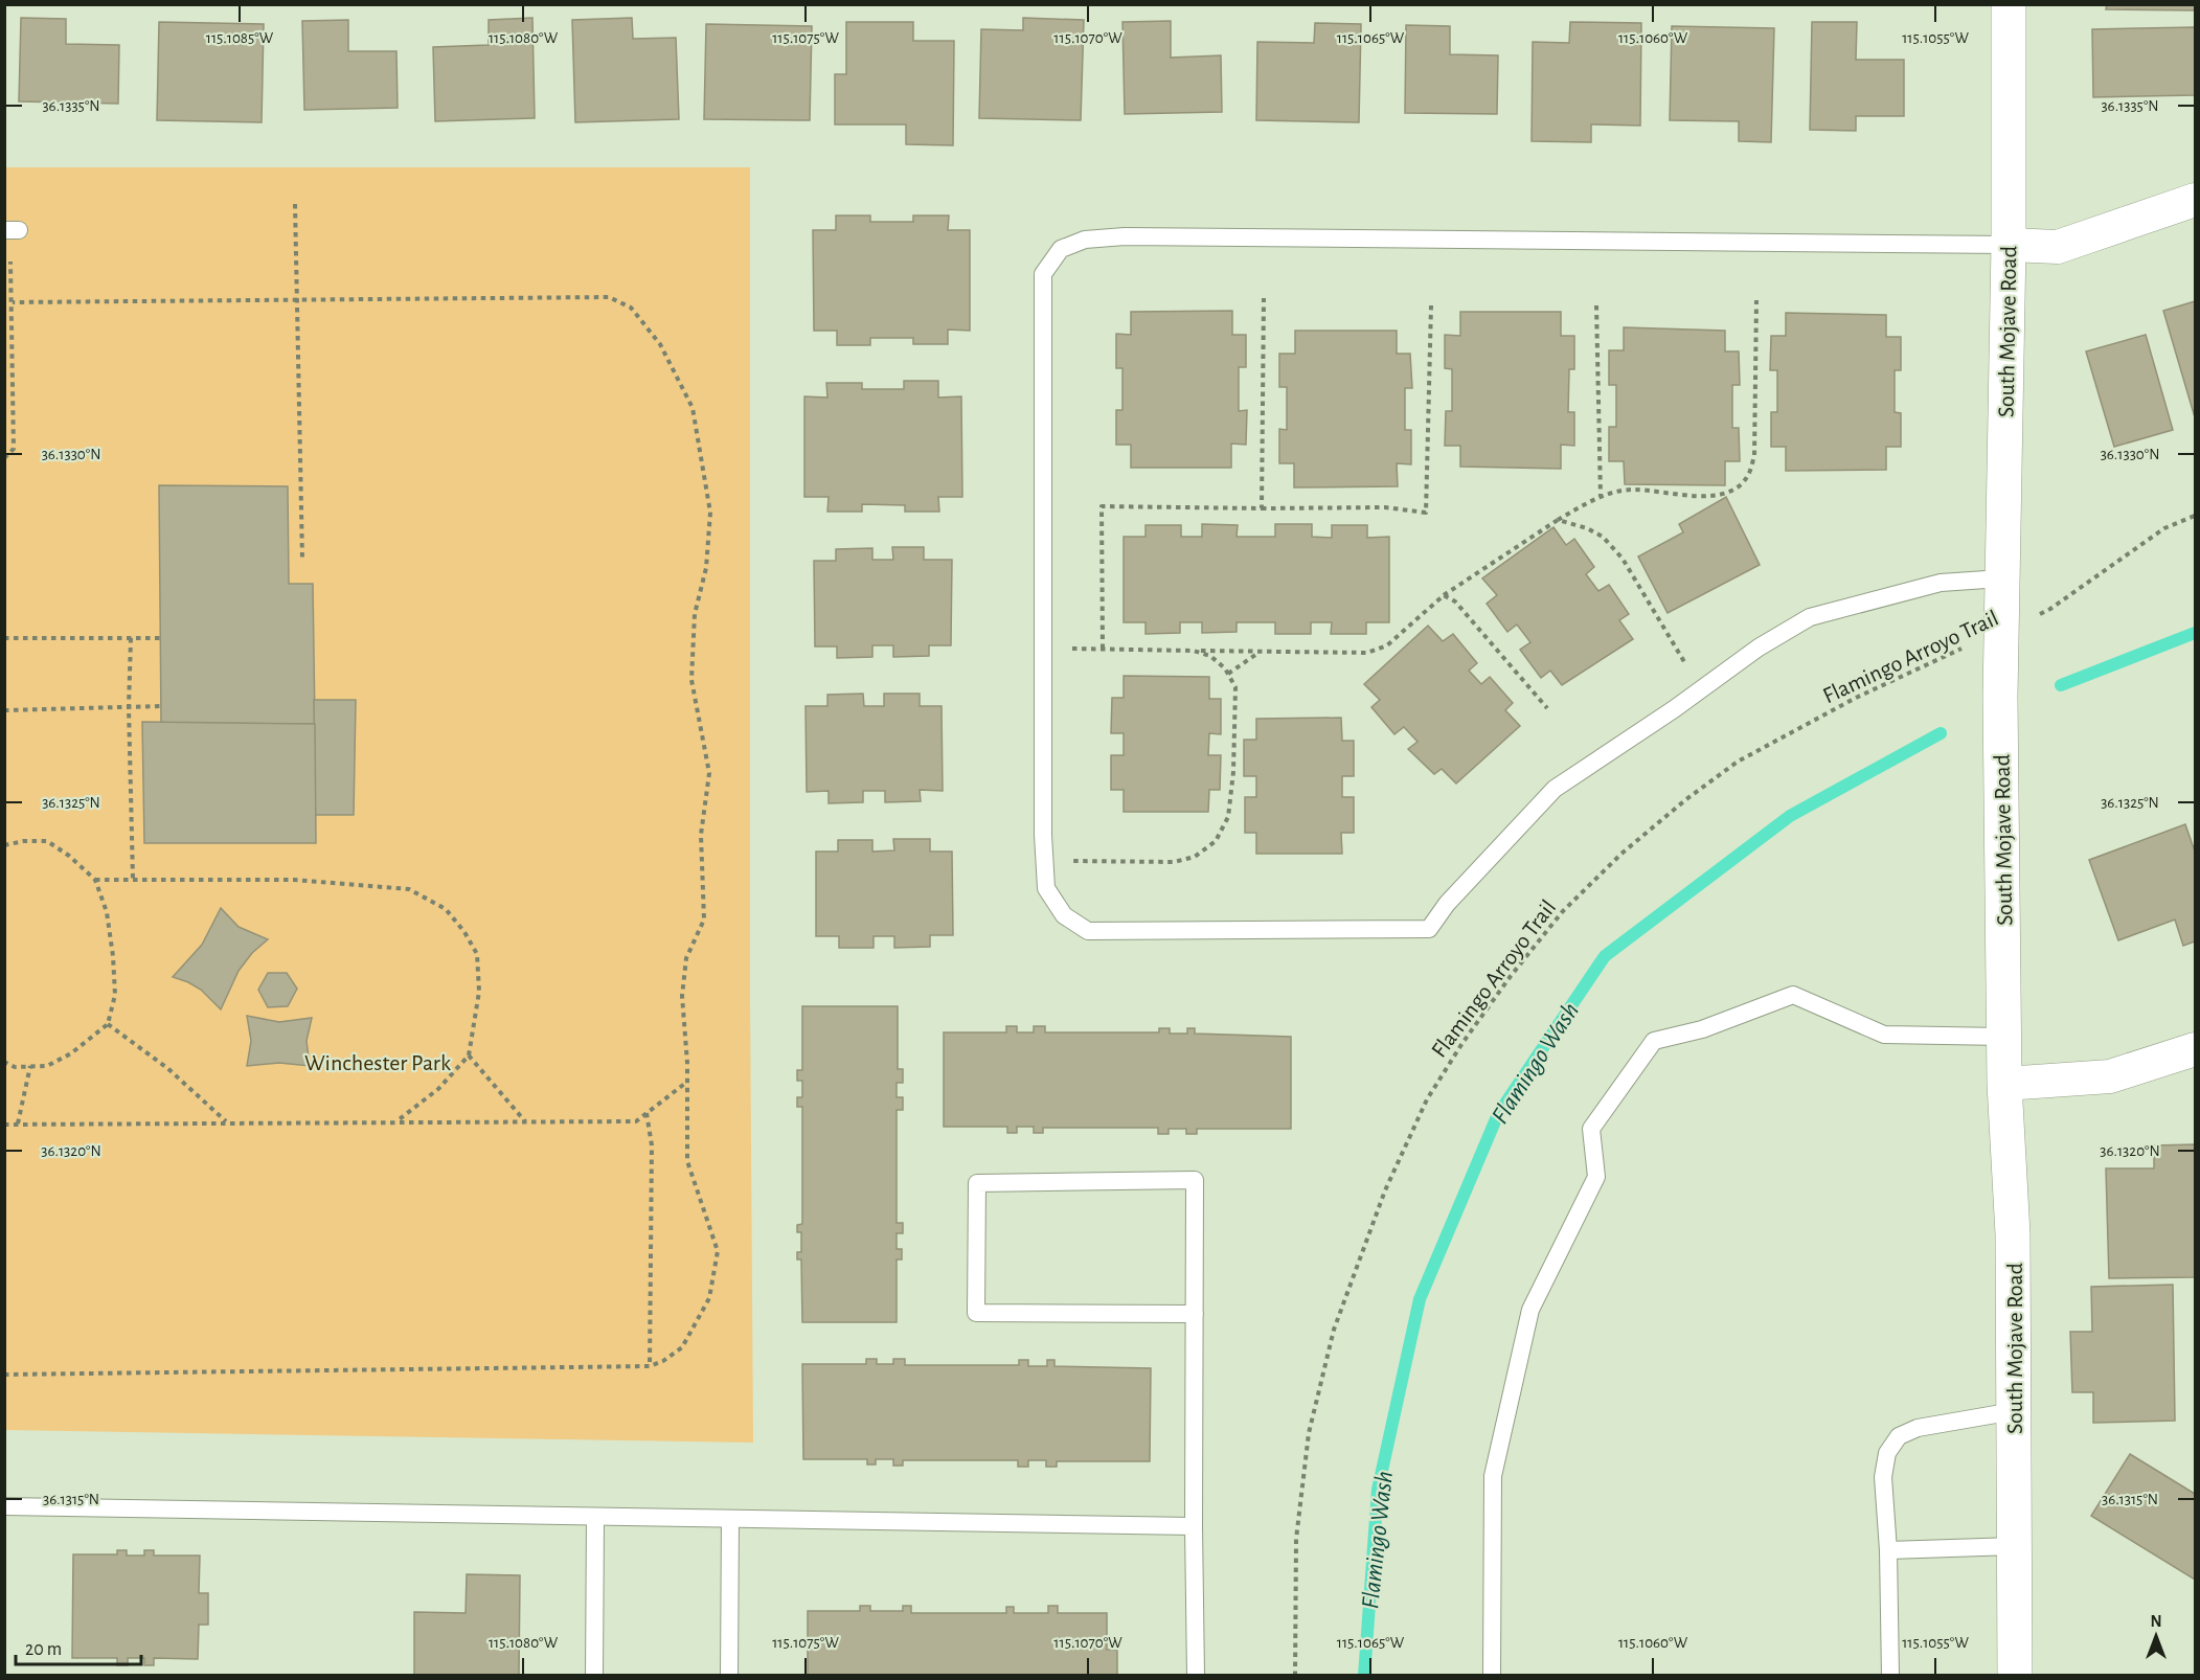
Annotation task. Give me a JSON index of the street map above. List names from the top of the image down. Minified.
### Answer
{"streets":{"street":["South Mojave Road"],"path":["Flamingo Arroyo Trail"]},"crossings":[["South Mojave Road","Flamingo Arroyo Trail"]],"water":["Flamingo Wash"],"parks":["Winchester Park"],"scale_bar":"20 m","north":"top","coordinates":["115.1085°W","115.1080°W","115.1075°W","115.1070°W","115.1065°W","115.1060°W","115.1055°W","36.1335°N","36.1330°N","36.1325°N","36.1320°N","36.1315°N"]}
